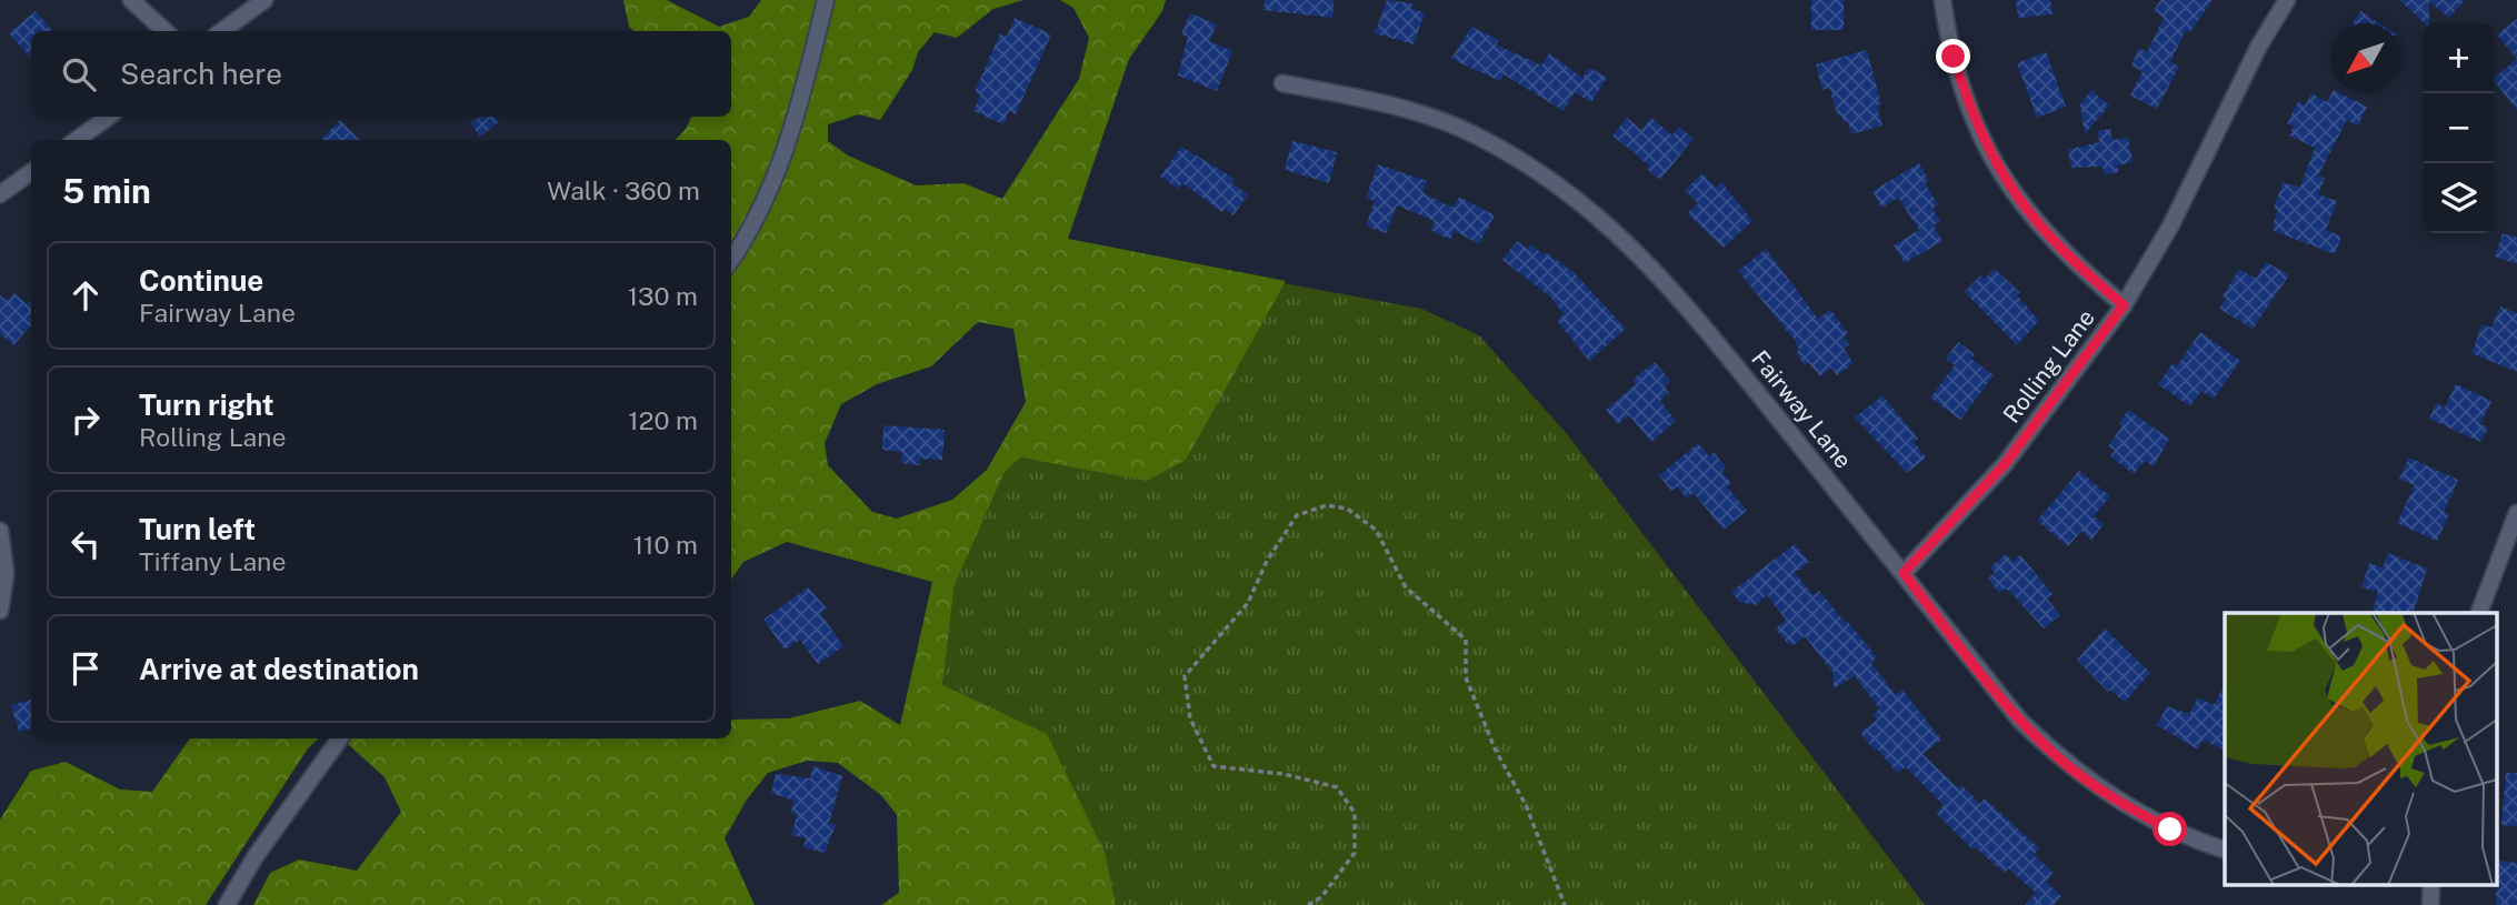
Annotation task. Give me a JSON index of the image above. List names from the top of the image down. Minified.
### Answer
{"streets":{"street":["Rolling Lane","Fairway Lane"]},"crossings":[["Rolling Lane","Fairway Lane"]],"north":"bottom left","page":{"map_buttons":["+","−"],"search":"Search here","heading":["5 min","Walk · 360 m"],"list":[["Continue","Fairway Lane","130 m"],["Turn right","Rolling Lane","120 m"],["Turn left","Tiffany Lane","110 m"],"Arrive at destination"]}}
